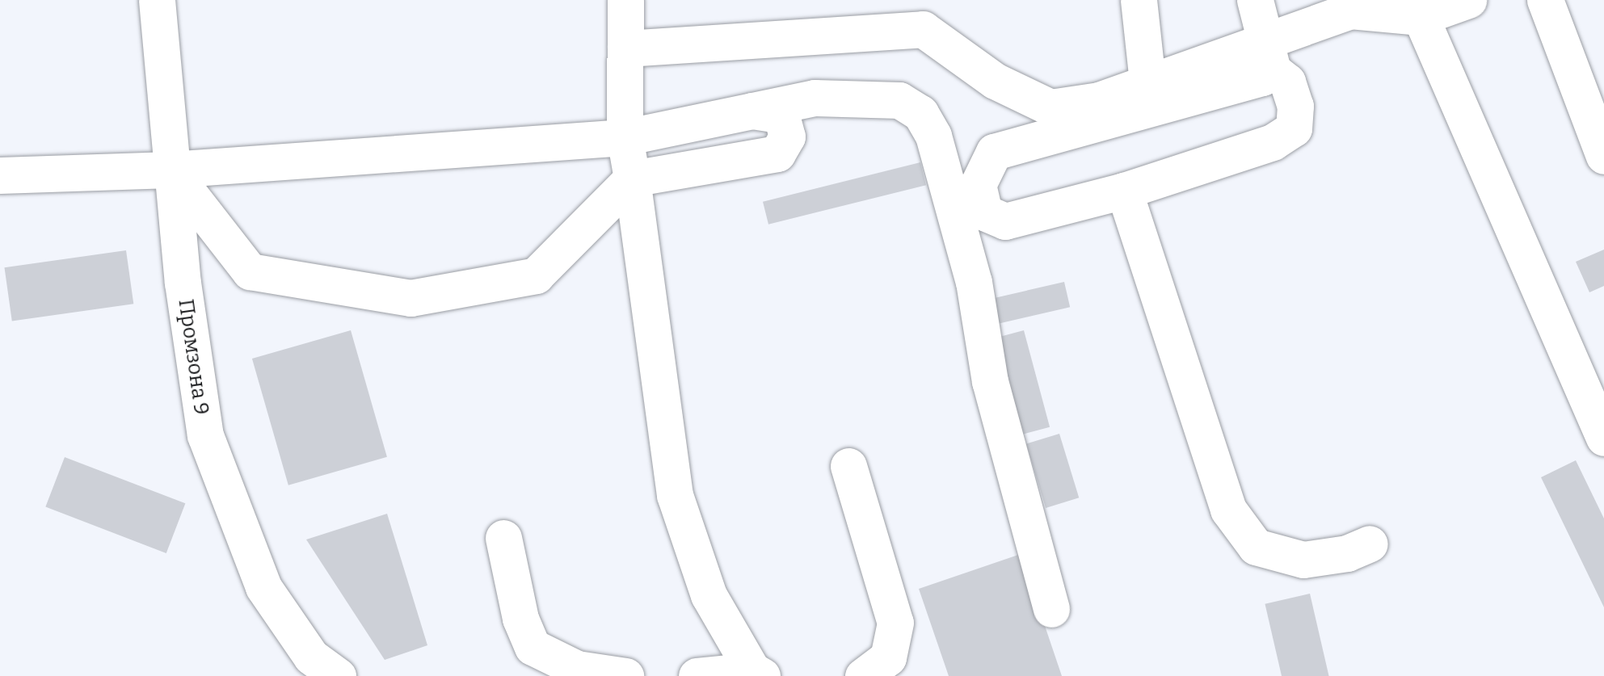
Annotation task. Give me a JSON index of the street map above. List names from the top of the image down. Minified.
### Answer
{"streets":{"lane":["Промзона 9"]}}
